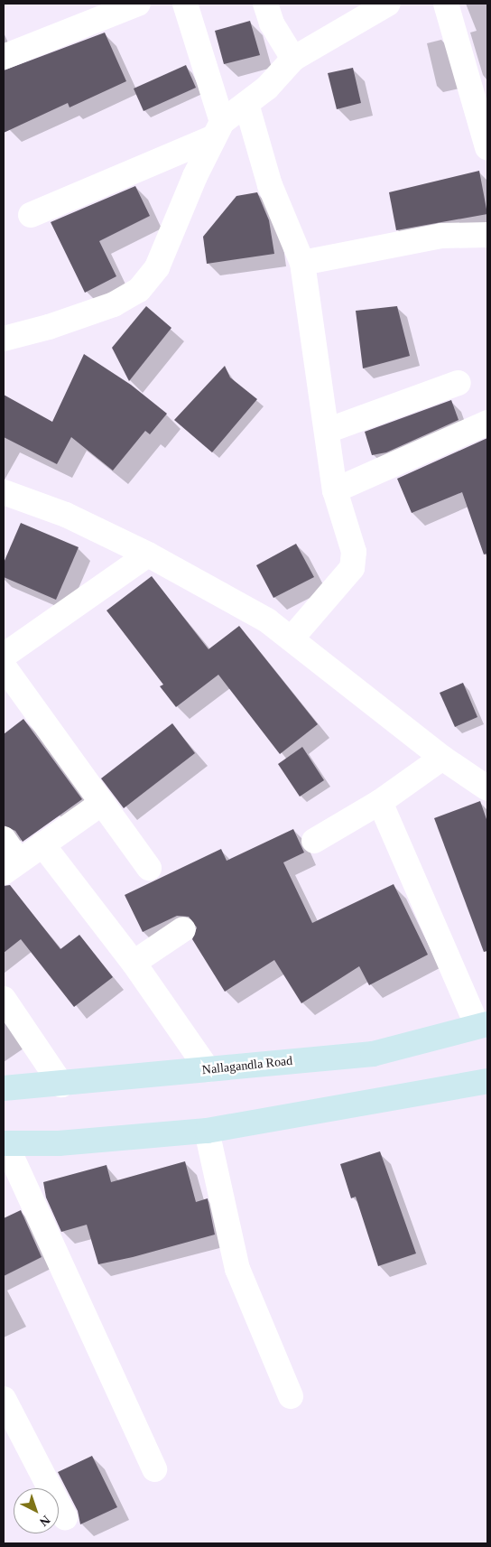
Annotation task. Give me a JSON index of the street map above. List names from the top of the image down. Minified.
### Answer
{"streets":{"main road":["Nallagandla Road"]},"north":"bottom right"}
